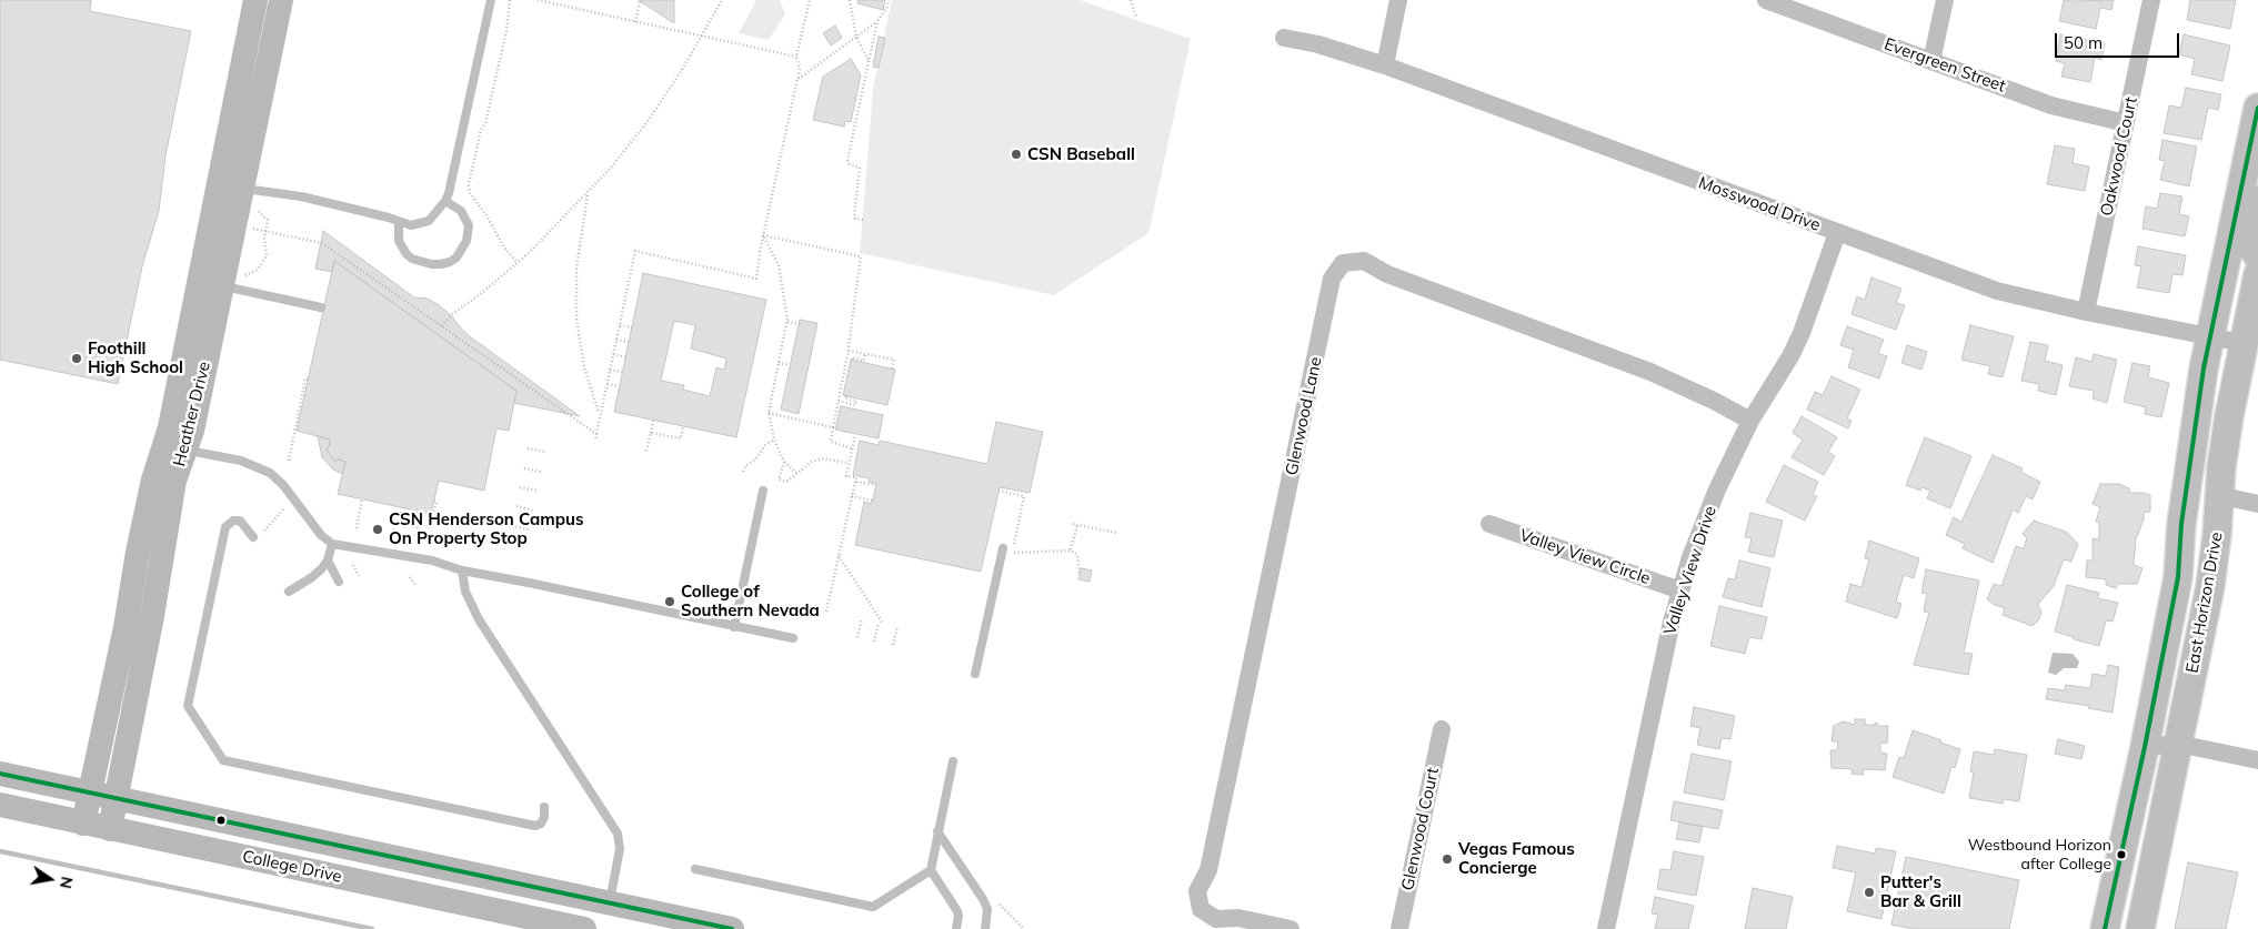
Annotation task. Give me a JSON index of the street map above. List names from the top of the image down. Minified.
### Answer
{"streets":{"main road":["East Horizon Drive"],"street":["Evergreen Street","Oakwood Court","Mosswood Drive","Heather Drive","Glenwood Lane","Valley View Circle","Valley View Drive","Glenwood Court","College Drive"]},"crossings":[["Evergreen Street","Oakwood Court"],["Oakwood Court","Mosswood Drive"],["Mosswood Drive","Valley View Drive"],["Mosswood Drive","East Horizon Drive"],["Heather Drive","College Drive"],["Glenwood Lane","Valley View Drive"],["Valley View Circle","Valley View Drive"]],"places":["CSN Baseball","Foothill High School","CSN Henderson Campus On Property Stop","College of Southern Nevada","Westbound Horizon after College","Vegas Famous Concierge","Putter's Bar & Grill"],"scale_bar":"50 m","north":"right"}
